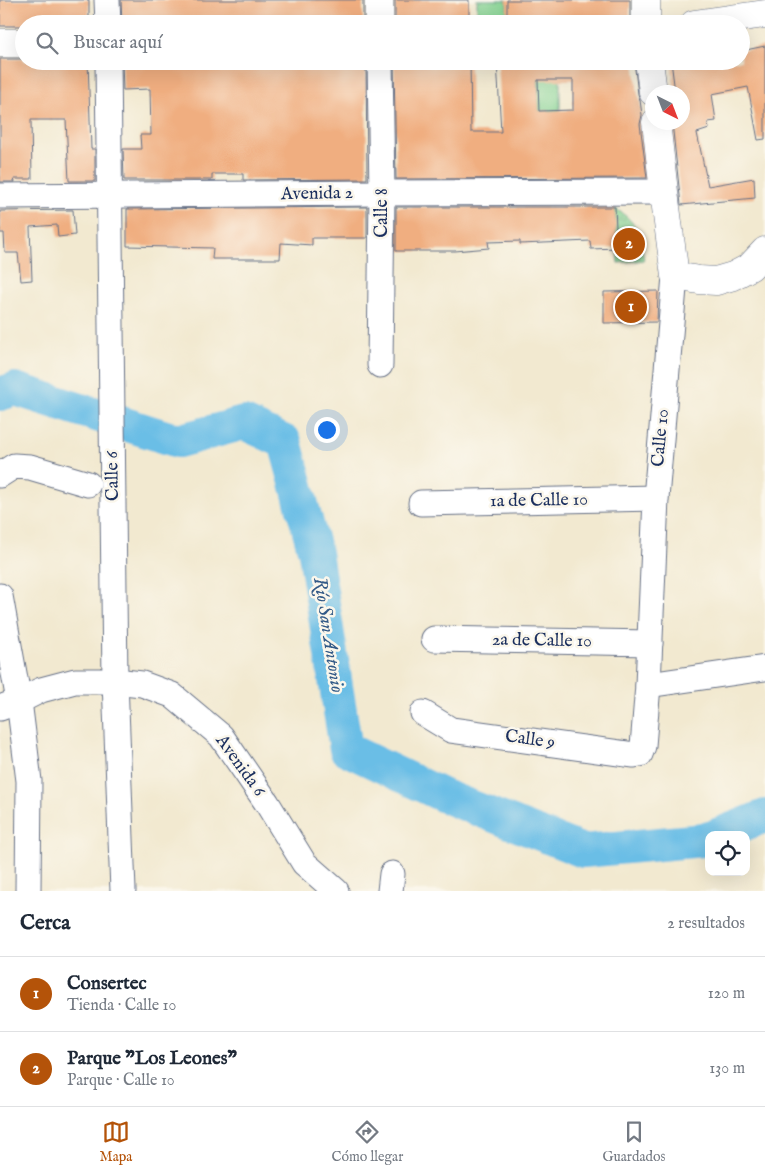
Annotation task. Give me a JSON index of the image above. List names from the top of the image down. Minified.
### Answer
{"streets":{"main road":["Calle 10"],"street":["Avenida 2","Calle 8","Calle 6","1a de Calle 10","2a de Calle 10","Calle 9","Avenida 6"]},"crossings":[["Avenida 2","Calle 8"],["Avenida 2","Calle 10"],["Avenida 2","Calle 6"],["Calle 10","1a de Calle 10"],["Calle 10","2a de Calle 10"],["Calle 10","Calle 9"],["Calle 6","Avenida 6"]],"water":["Río San Antonio"],"north":"bottom right","page":{"search":"Buscar aquí","pins":["2","1"],"heading":["Cerca","2 resultados"],"list":[{"mark":"1","name":"Consertec","note":"Tienda · Calle 10","value":"120 m"},{"mark":"2","name":"Parque \"Los Leones\"","note":"Parque · Calle 10","value":"130 m"}],"nav":["Mapa","Cómo llegar","Guardados"]}}
